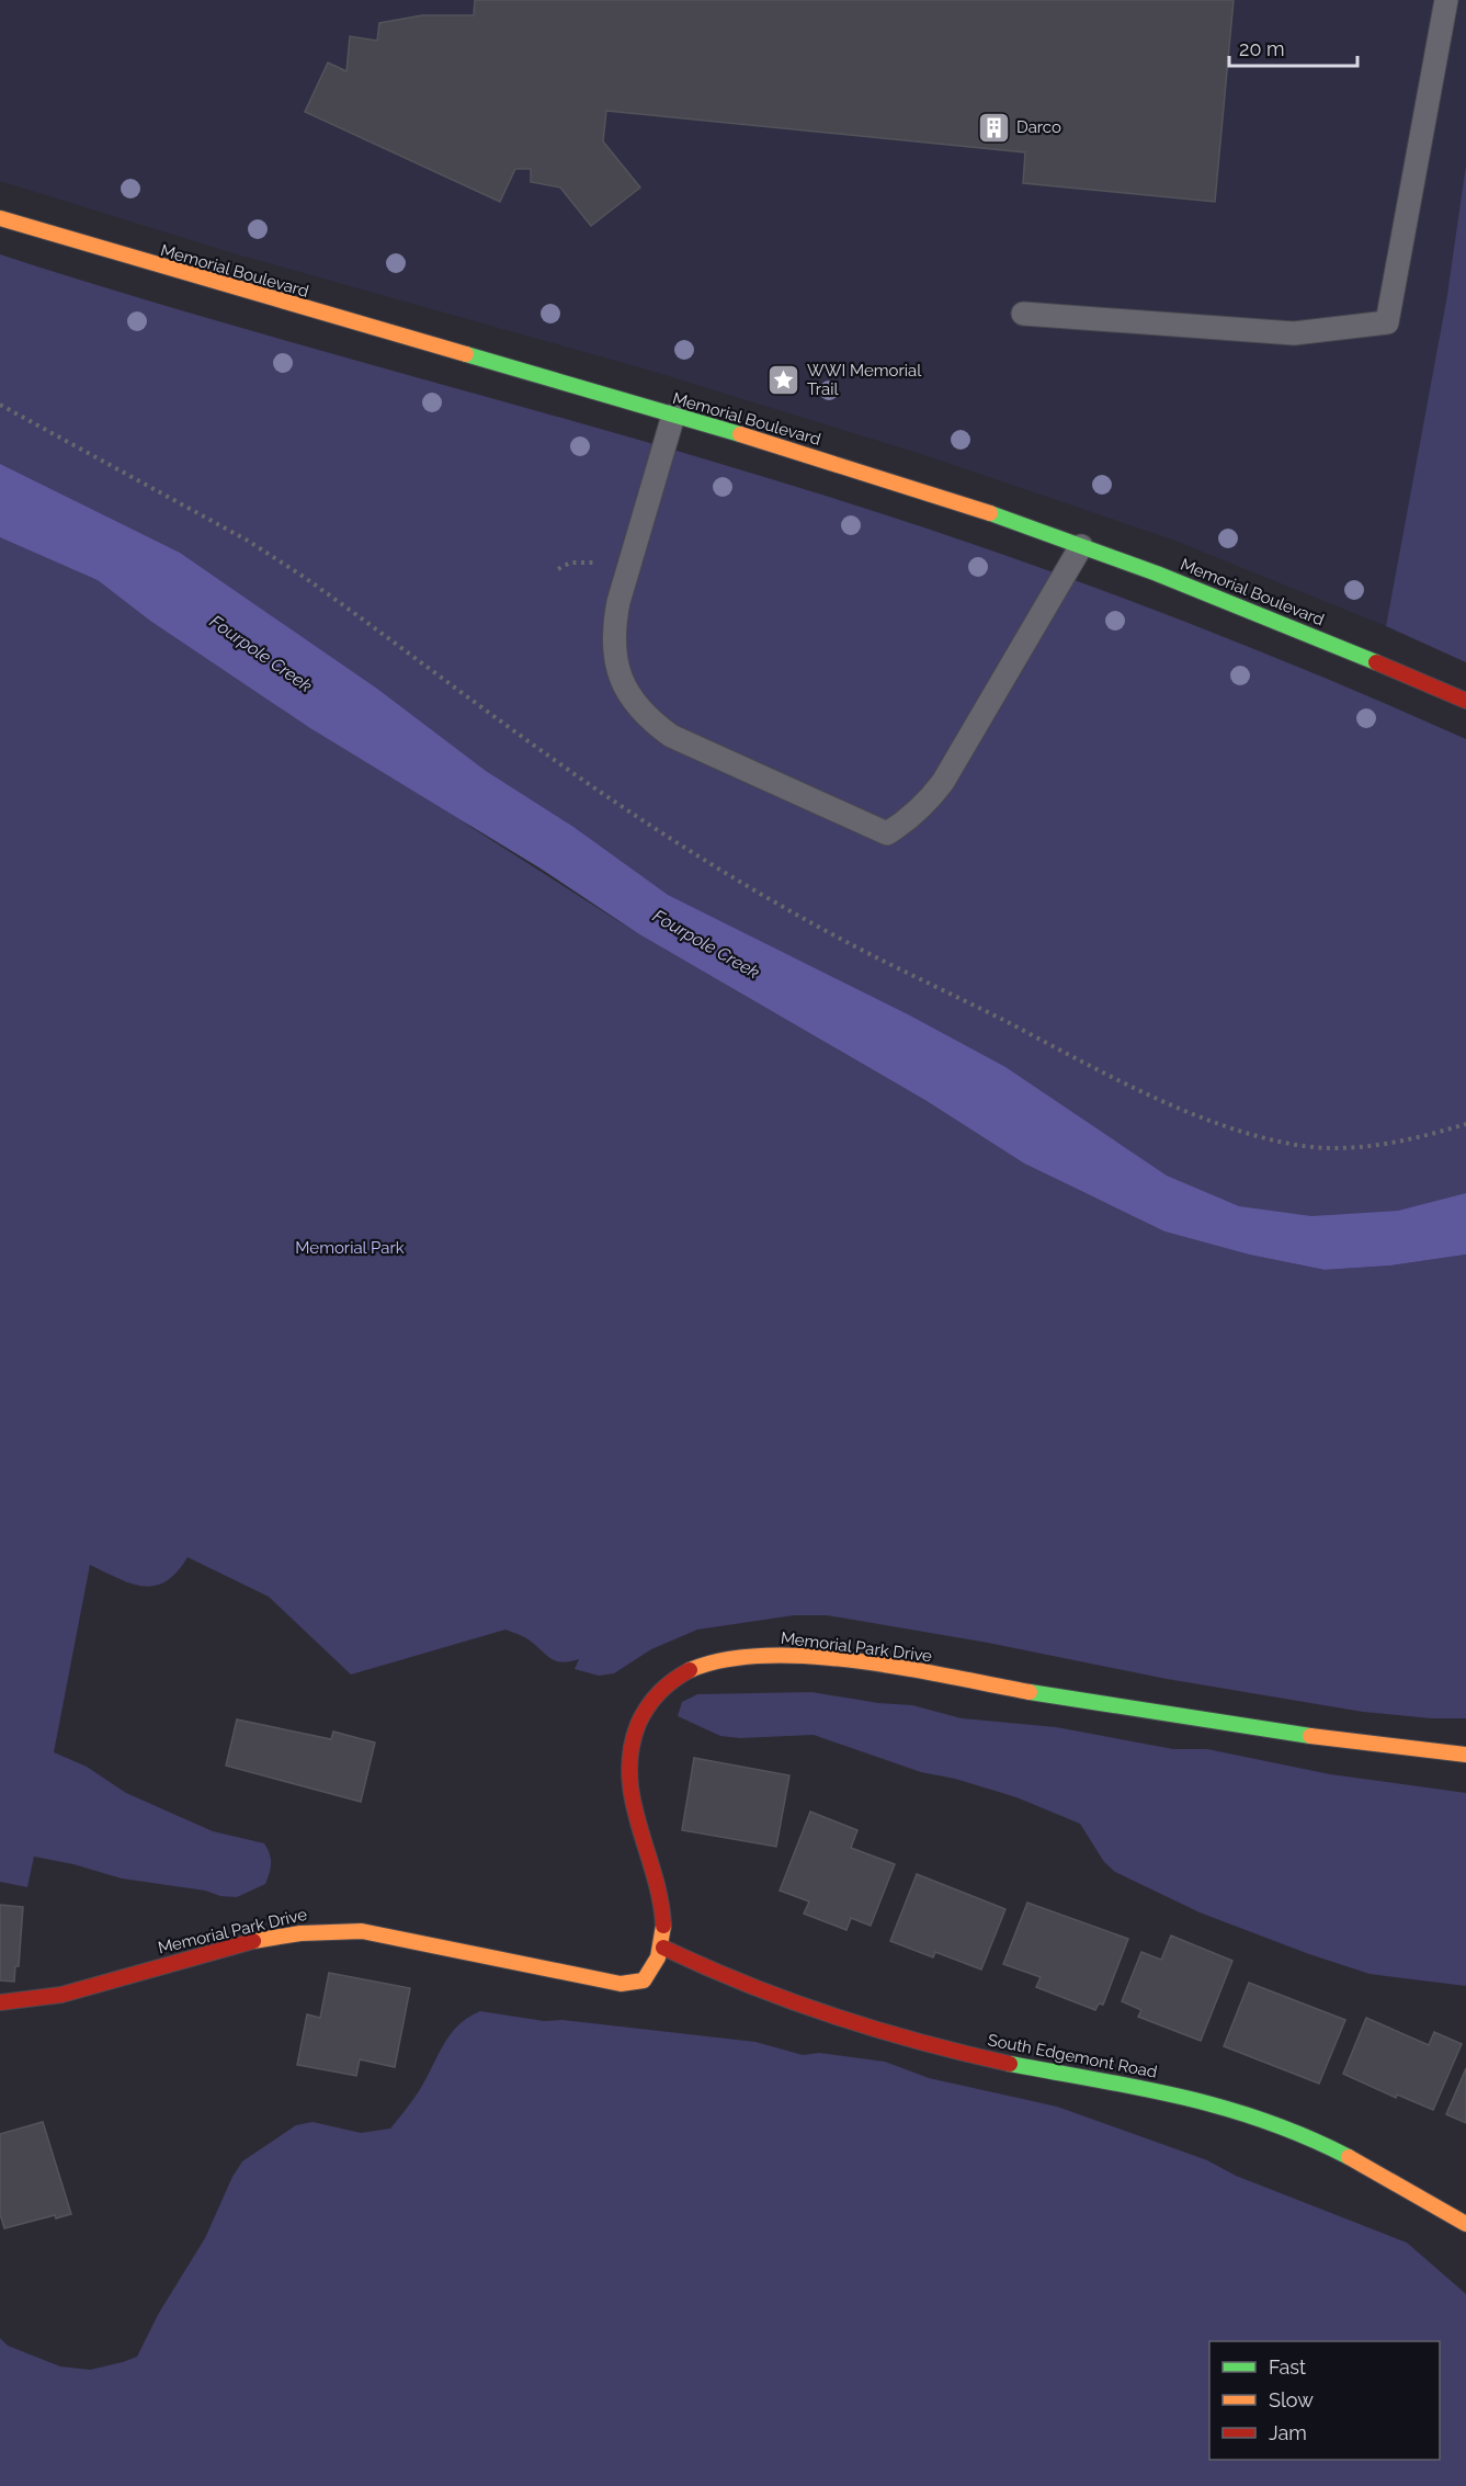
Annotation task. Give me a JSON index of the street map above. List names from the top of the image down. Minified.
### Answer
{"streets":{"street":["Memorial Boulevard","Memorial Park Drive","South Edgemont Road"]},"crossings":[["Memorial Park Drive","South Edgemont Road"]],"water":["Fourpole Creek"],"parks":["Memorial Park"],"places":{"building":["Darco"],"place":["WWI Memorial Trail"]},"legend":["Fast","Slow","Jam"],"scale_bar":"20 m"}
